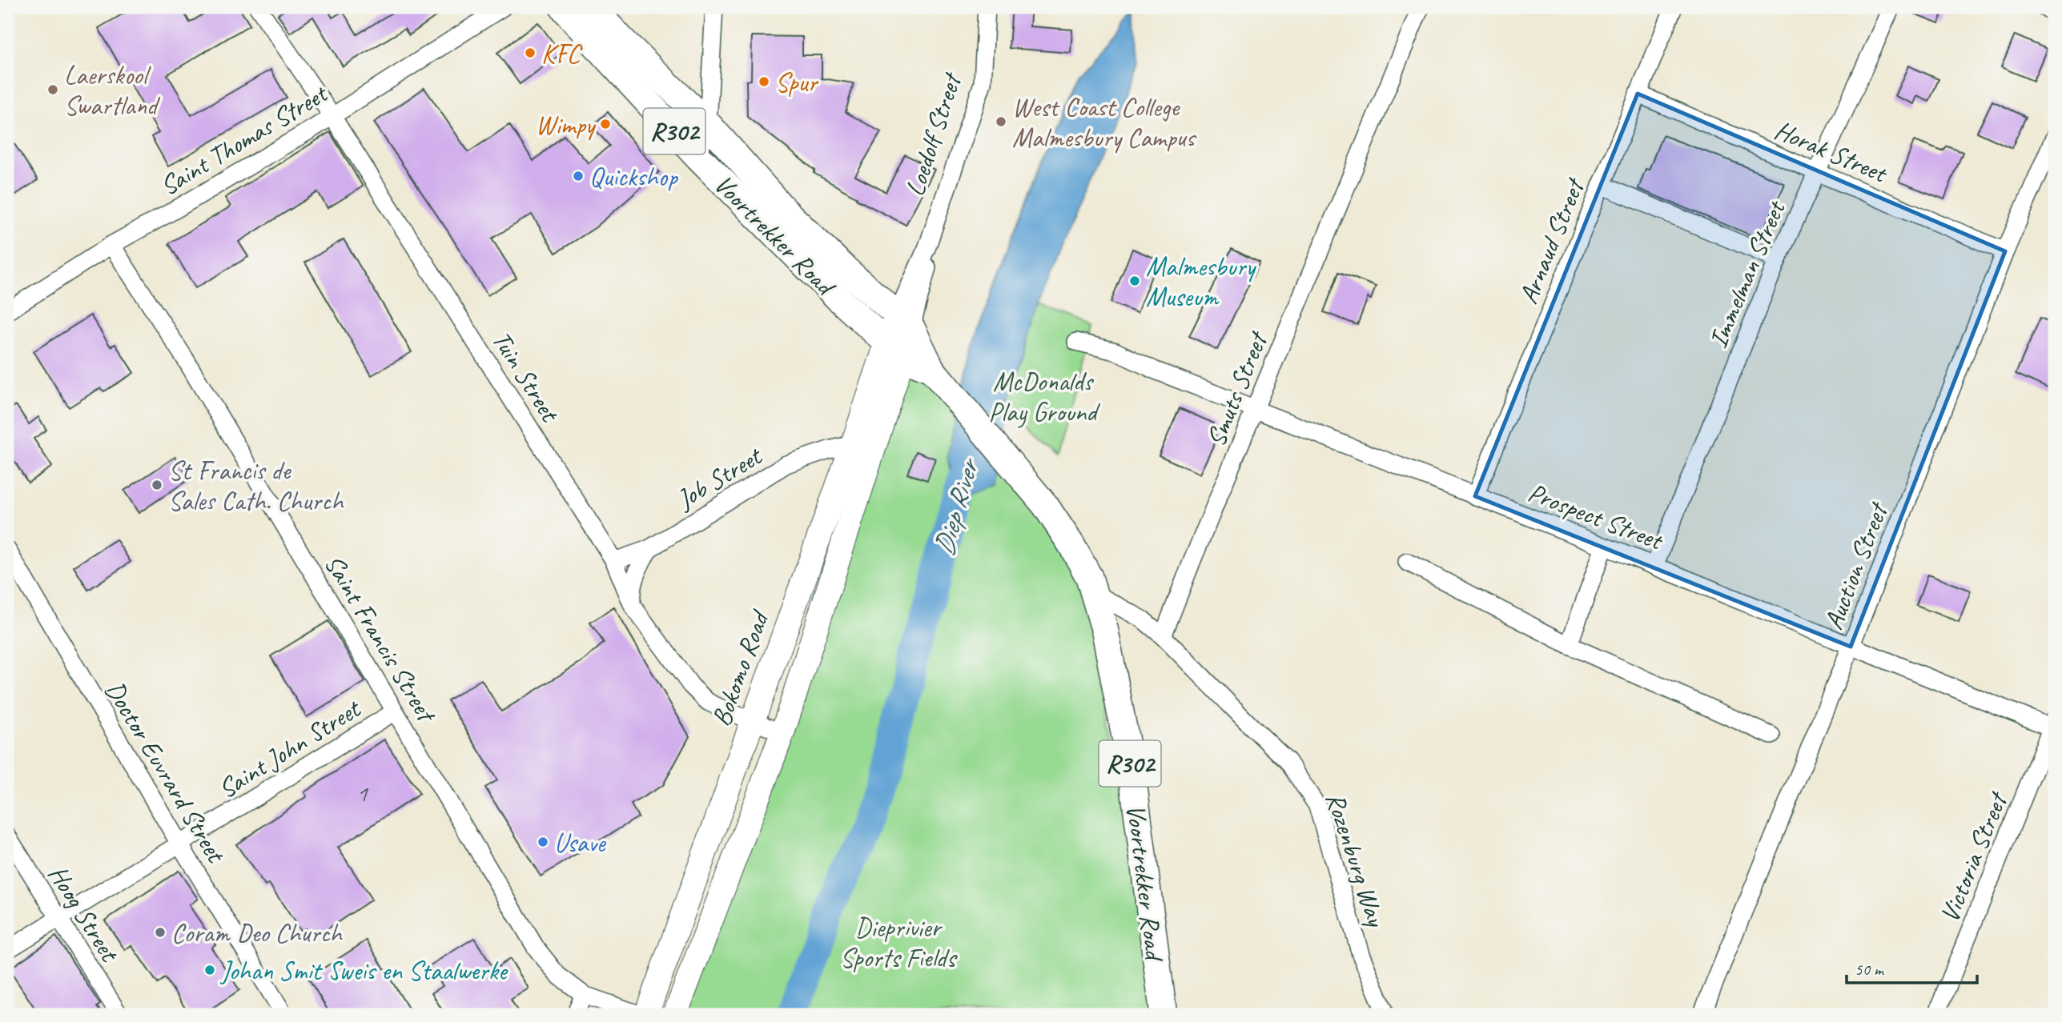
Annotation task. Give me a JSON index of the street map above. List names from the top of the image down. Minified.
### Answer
{"streets":{"main road":["R302","Voortrekker Road","Bokomo Road"],"street":["Loedolf Street","Saint Thomas Street","Horak Street","Arnaud Street","Immelman Street","Tuin Street","Smuts Street","Job Street","Prospect Street","Auction Street","Saint Francis Street","Saint John Street","Doctor Euvrard Street","Victoria Street","Rozenburg Way","Hoog Street"]},"crossings":[["Loedolf Street","Voortrekker Road"],["Saint Thomas Street","Tuin Street"],["Saint Thomas Street","Saint Francis Street"],["Horak Street","Arnaud Street"],["Horak Street","Immelman Street"],["Horak Street","Auction Street"],["Voortrekker Road","Bokomo Road"],["Voortrekker Road","Rozenburg Way"],["Arnaud Street","Prospect Street"],["Immelman Street","Prospect Street"],["Tuin Street","Job Street"],["Tuin Street","Bokomo Road"],["Smuts Street","Prospect Street"],["Smuts Street","Rozenburg Way"],["Job Street","Bokomo Road"],["Prospect Street","Auction Street"],["Prospect Street","Victoria Street"],["Saint Francis Street","Saint John Street"],["Saint John Street","Doctor Euvrard Street"],["Saint John Street","Hoog Street"]],"water":["Diep River"],"parks":["McDonalds Play Ground","Dieprivier Sports Fields"],"places":["KFC","Spur","Laerskool Swartland","West Coast College Malmesbury Campus","Wimpy","Quickshop","Malmesbury Museum","St Francis de Sales Cath. Church","Usave","Coram Deo Church","Johan Smit Sweis en Staalwerke"],"house_numbers":["1"],"scale_bar":"50 m"}
